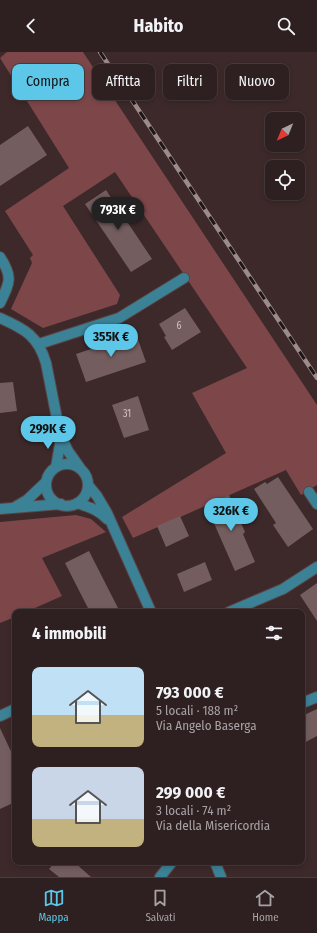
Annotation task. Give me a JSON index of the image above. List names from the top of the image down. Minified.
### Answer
{"house_numbers":["6","31"],"north":"bottom left","page":{"header":"Habito","chip":["Compra","Affitta","Filtri","Nuovo"],"price":["793K €","355K €","299K €","326K €"],"heading":"4 immobili","list":[{"name":"793 000 €","note":"5 locali · 188 m² · Via Angelo Baserga"},{"name":"299 000 €","note":"3 locali · 74 m² · Via della Misericordia"}],"tabs":["Mappa","Salvati","Home"]}}
